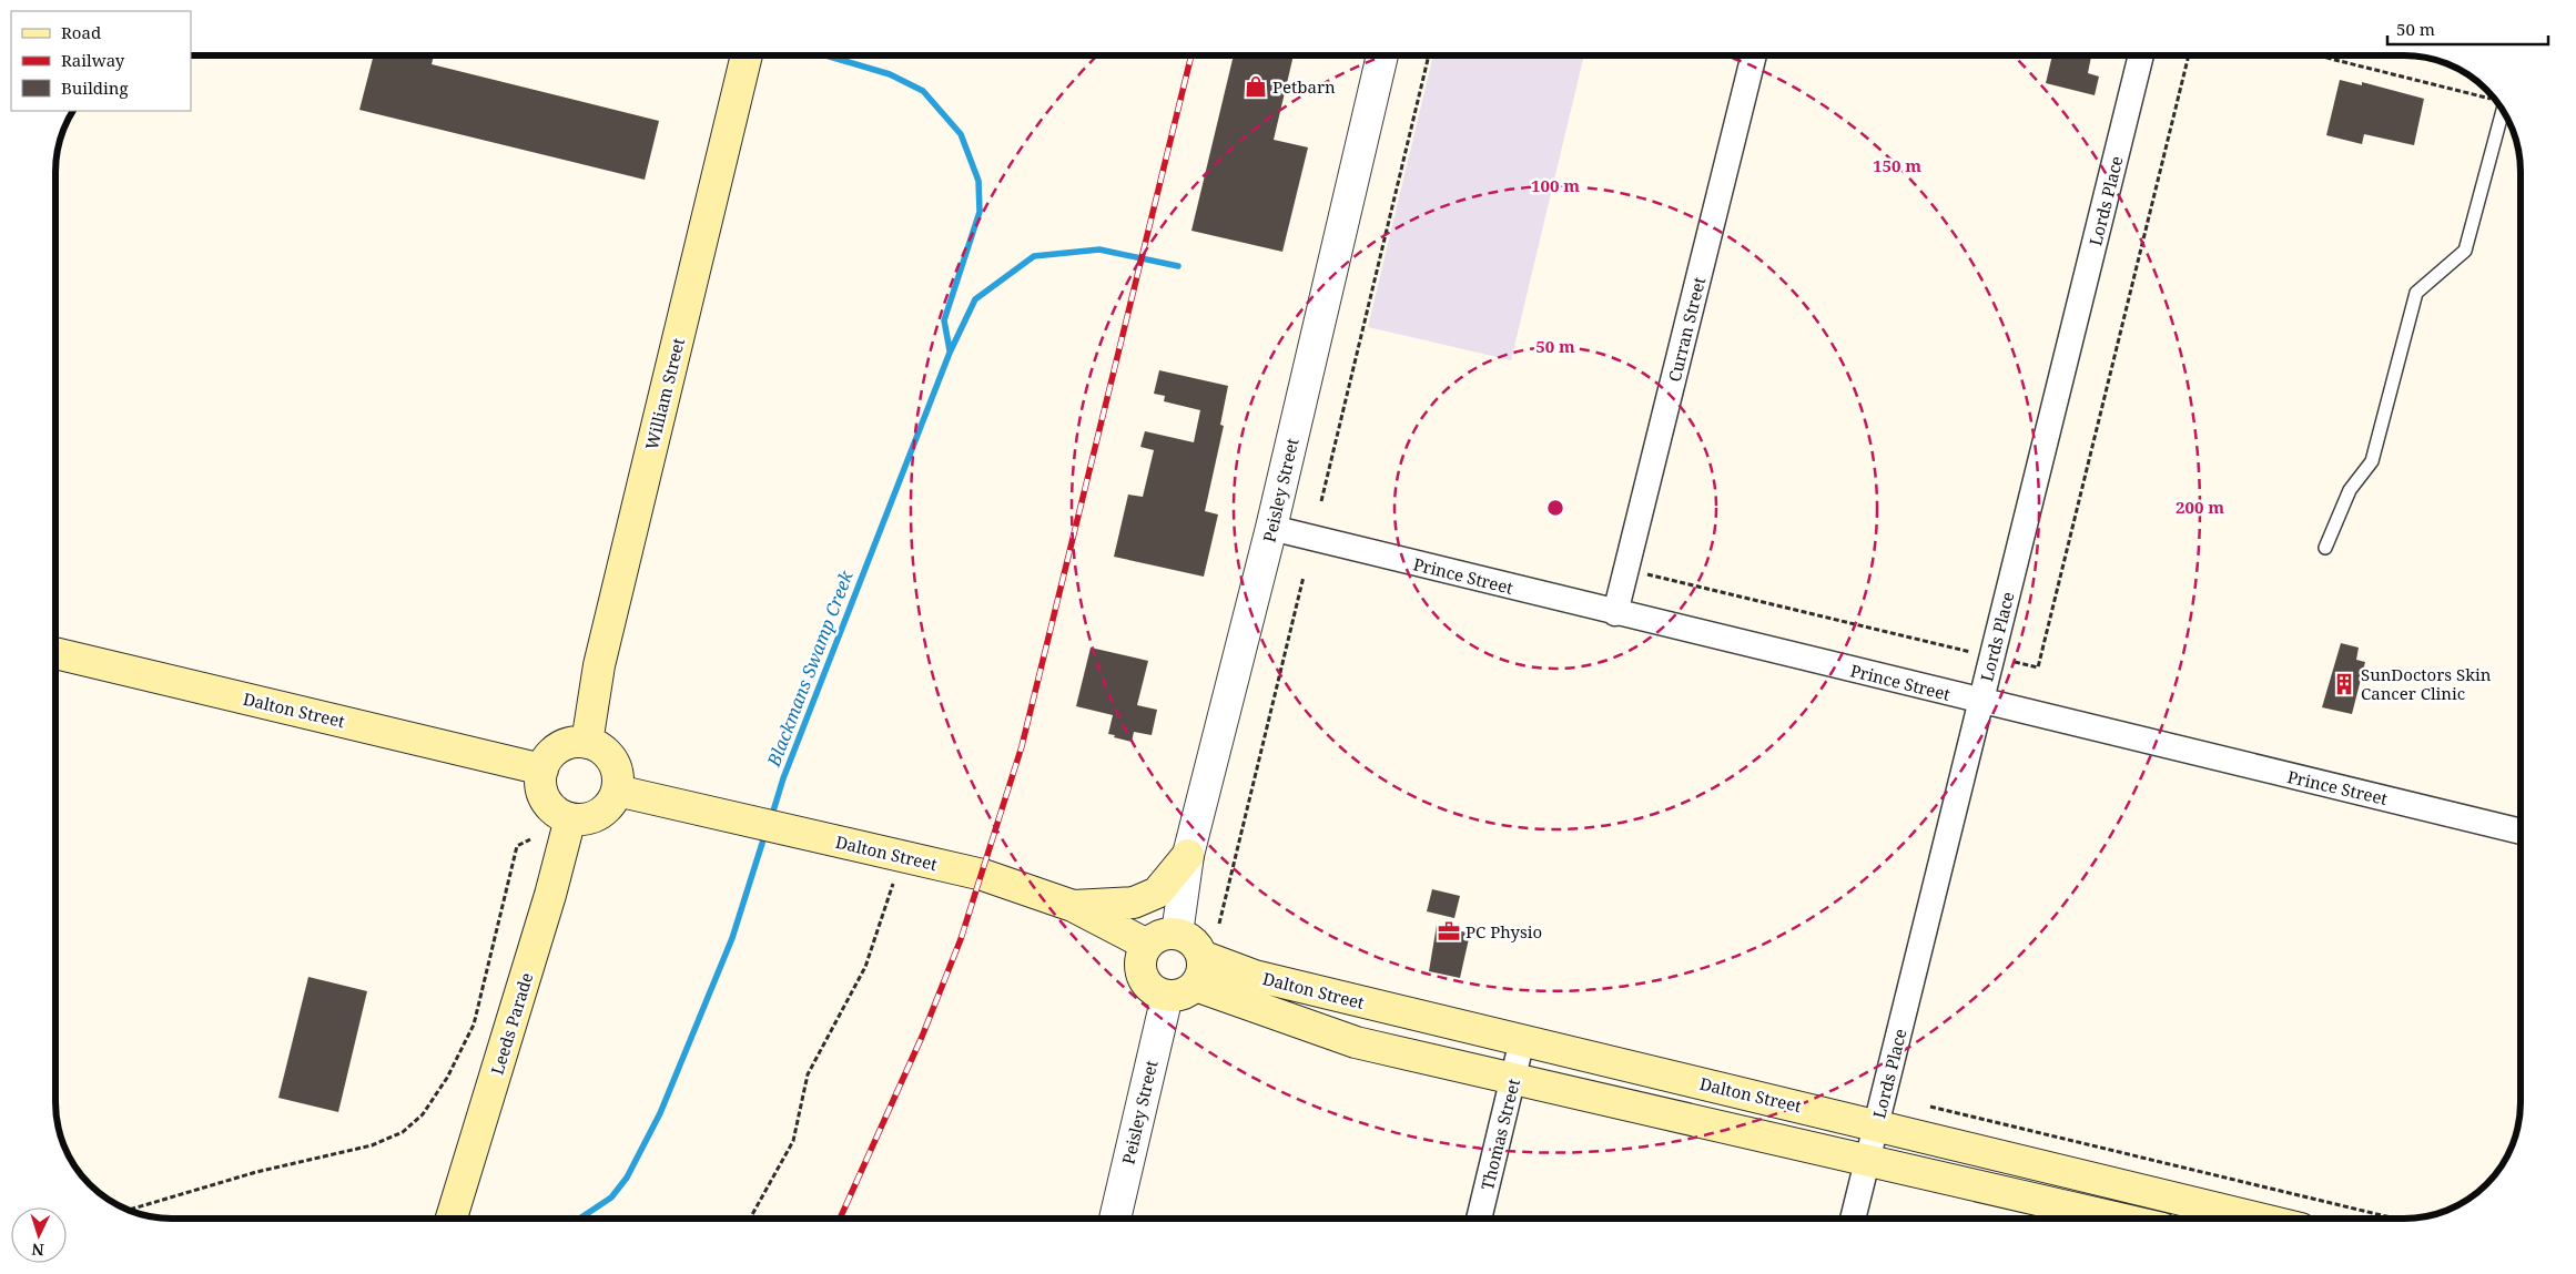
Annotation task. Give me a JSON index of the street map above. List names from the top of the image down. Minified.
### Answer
{"streets":{"main road":["William Street","Dalton Street","Leeds Parade"],"street":["Lords Place","Curran Street","Peisley Street","Prince Street","Thomas Street"]},"crossings":[["Lords Place","Prince Street"],["Lords Place","Dalton Street"],["Curran Street","Prince Street"],["William Street","Dalton Street"],["William Street","Leeds Parade"],["Peisley Street","Prince Street"],["Peisley Street","Dalton Street"],["Dalton Street","Leeds Parade"],["Dalton Street","Thomas Street"]],"water":["Blackmans Swamp Creek"],"places":{"shop":["Petbarn"],"building":["SunDoctors Skin Cancer Clinic"],"office":["PC Physio"]},"legend":["Road","Railway","Building"],"scale_bar":"50 m","north":"bottom","rings":["150 m","100 m","50 m","200 m"]}
